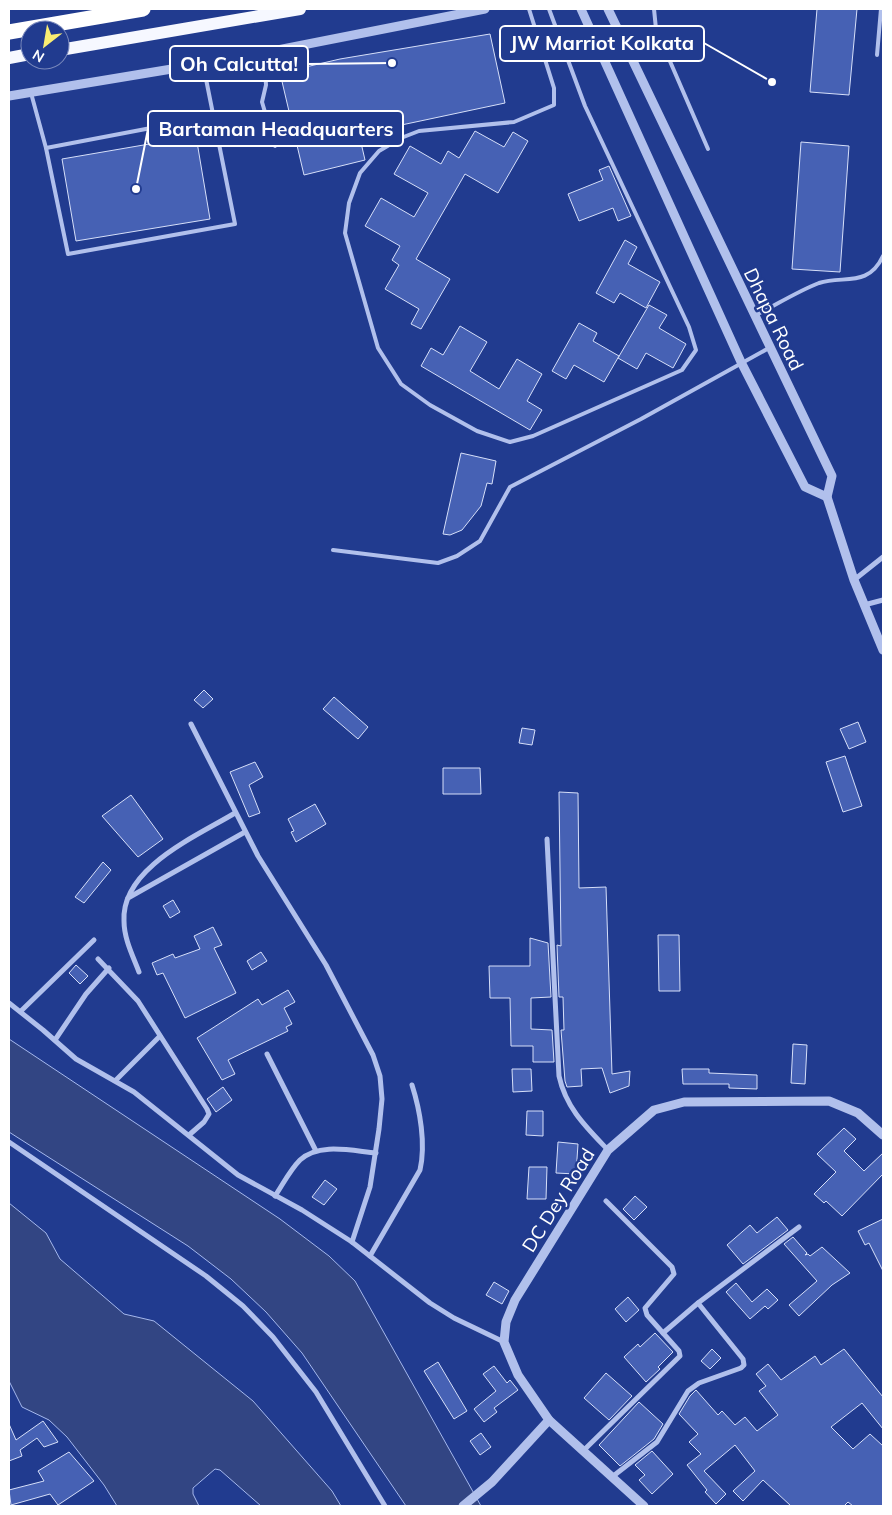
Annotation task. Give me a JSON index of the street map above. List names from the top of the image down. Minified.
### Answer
{"streets":{"street":["Dhapa Road","DC Dey Road"]},"places":["Oh Calcutta!","JW Marriot Kolkata","Bartaman Headquarters"],"north":"bottom left"}
